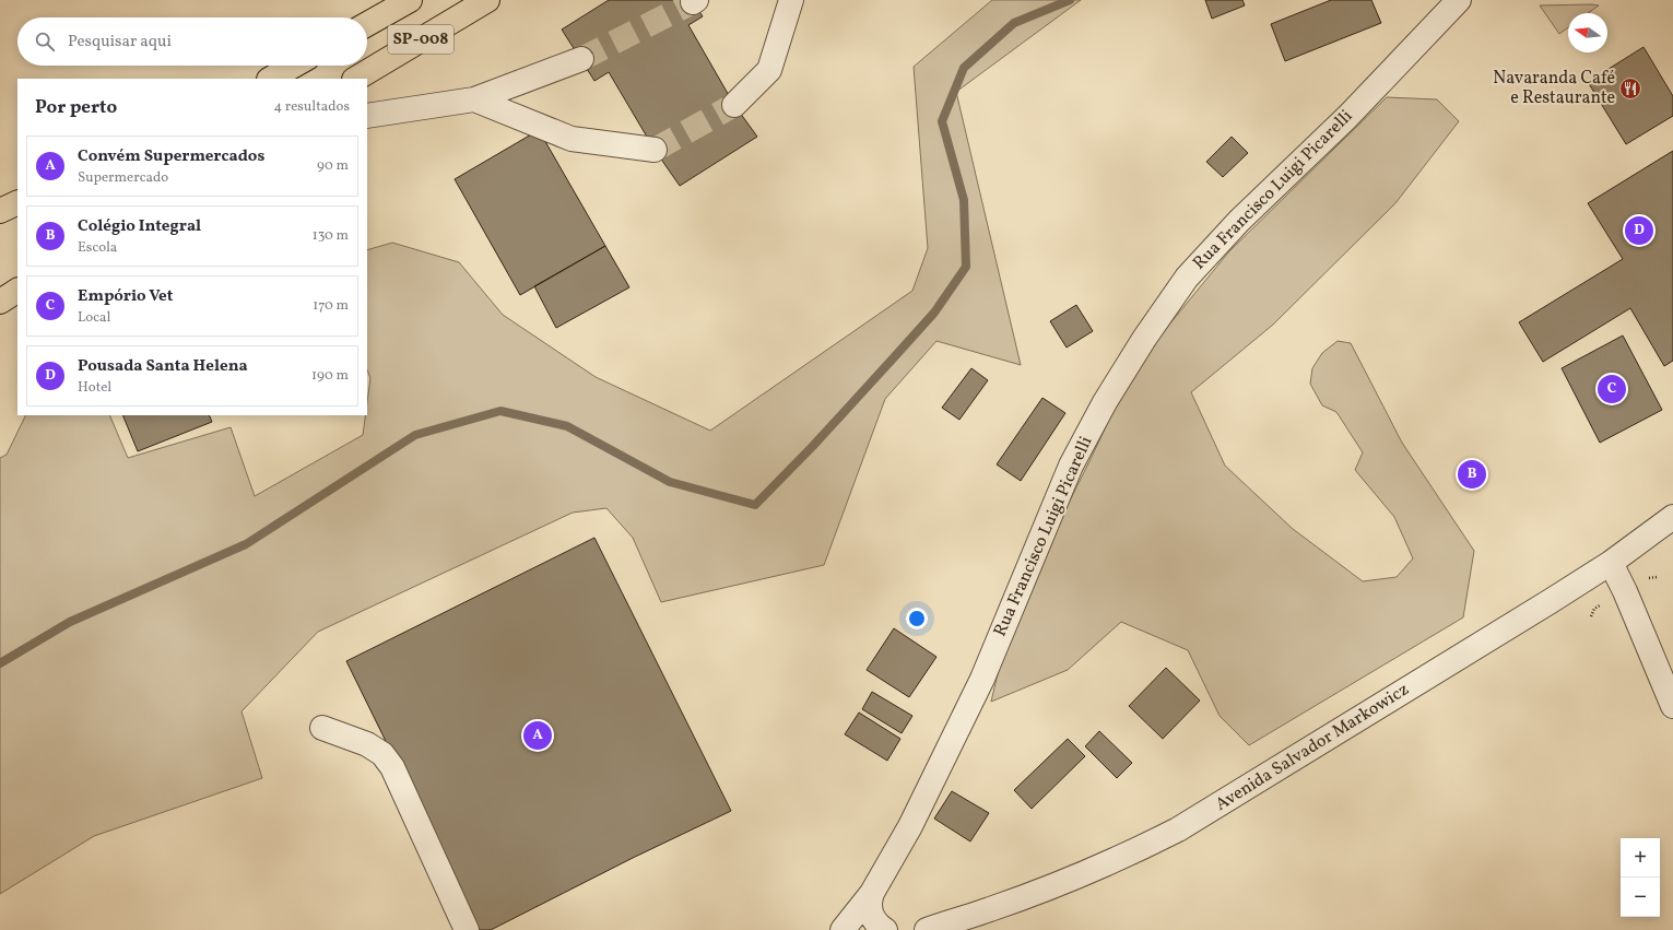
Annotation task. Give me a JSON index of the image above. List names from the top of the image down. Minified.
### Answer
{"streets":{"main road":["SP-008"],"street":["Rua Francisco Luigi Picarelli","Avenida Salvador Markowicz"]},"places":{"restaurant":["Navaranda Café e Restaurante"]},"north":"left","page":{"search":"Pesquisar aqui","heading":["Por perto","4 resultados"],"list":[{"mark":"A","name":"Convém Supermercados","note":"Supermercado","value":"90 m"},{"mark":"B","name":"Colégio Integral","note":"Escola","value":"130 m"},{"mark":"C","name":"Empório Vet","note":"Local","value":"170 m"},{"mark":"D","name":"Pousada Santa Helena","note":"Hotel","value":"190 m"}],"pins":["D","C","B","A"],"map_buttons":["+","−"]}}
